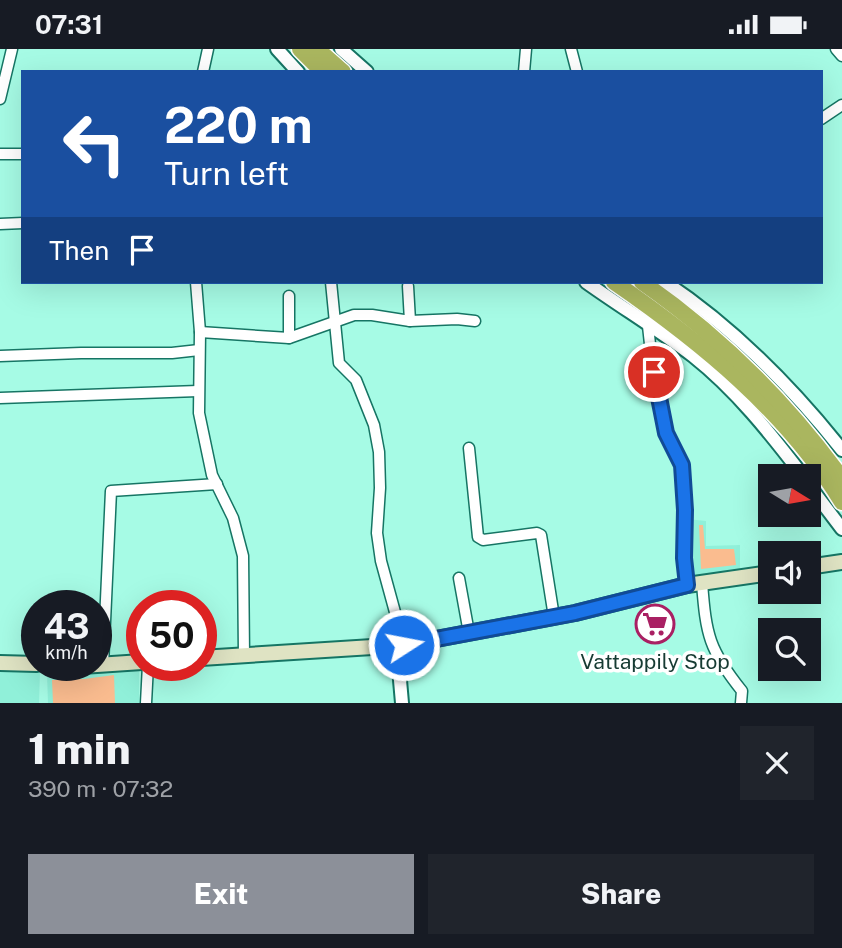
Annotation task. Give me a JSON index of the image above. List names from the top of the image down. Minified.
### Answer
{"places":{"supermarket":["Vattappily Stop"]},"north":"right","page":{"status":"07:31","turn":["220 m","Turn left"],"then":"Then","speed":"43 km/h","limit":"50","heading":["1 min","390 m · 07:32"],"buttons":["Exit","Share"]}}
